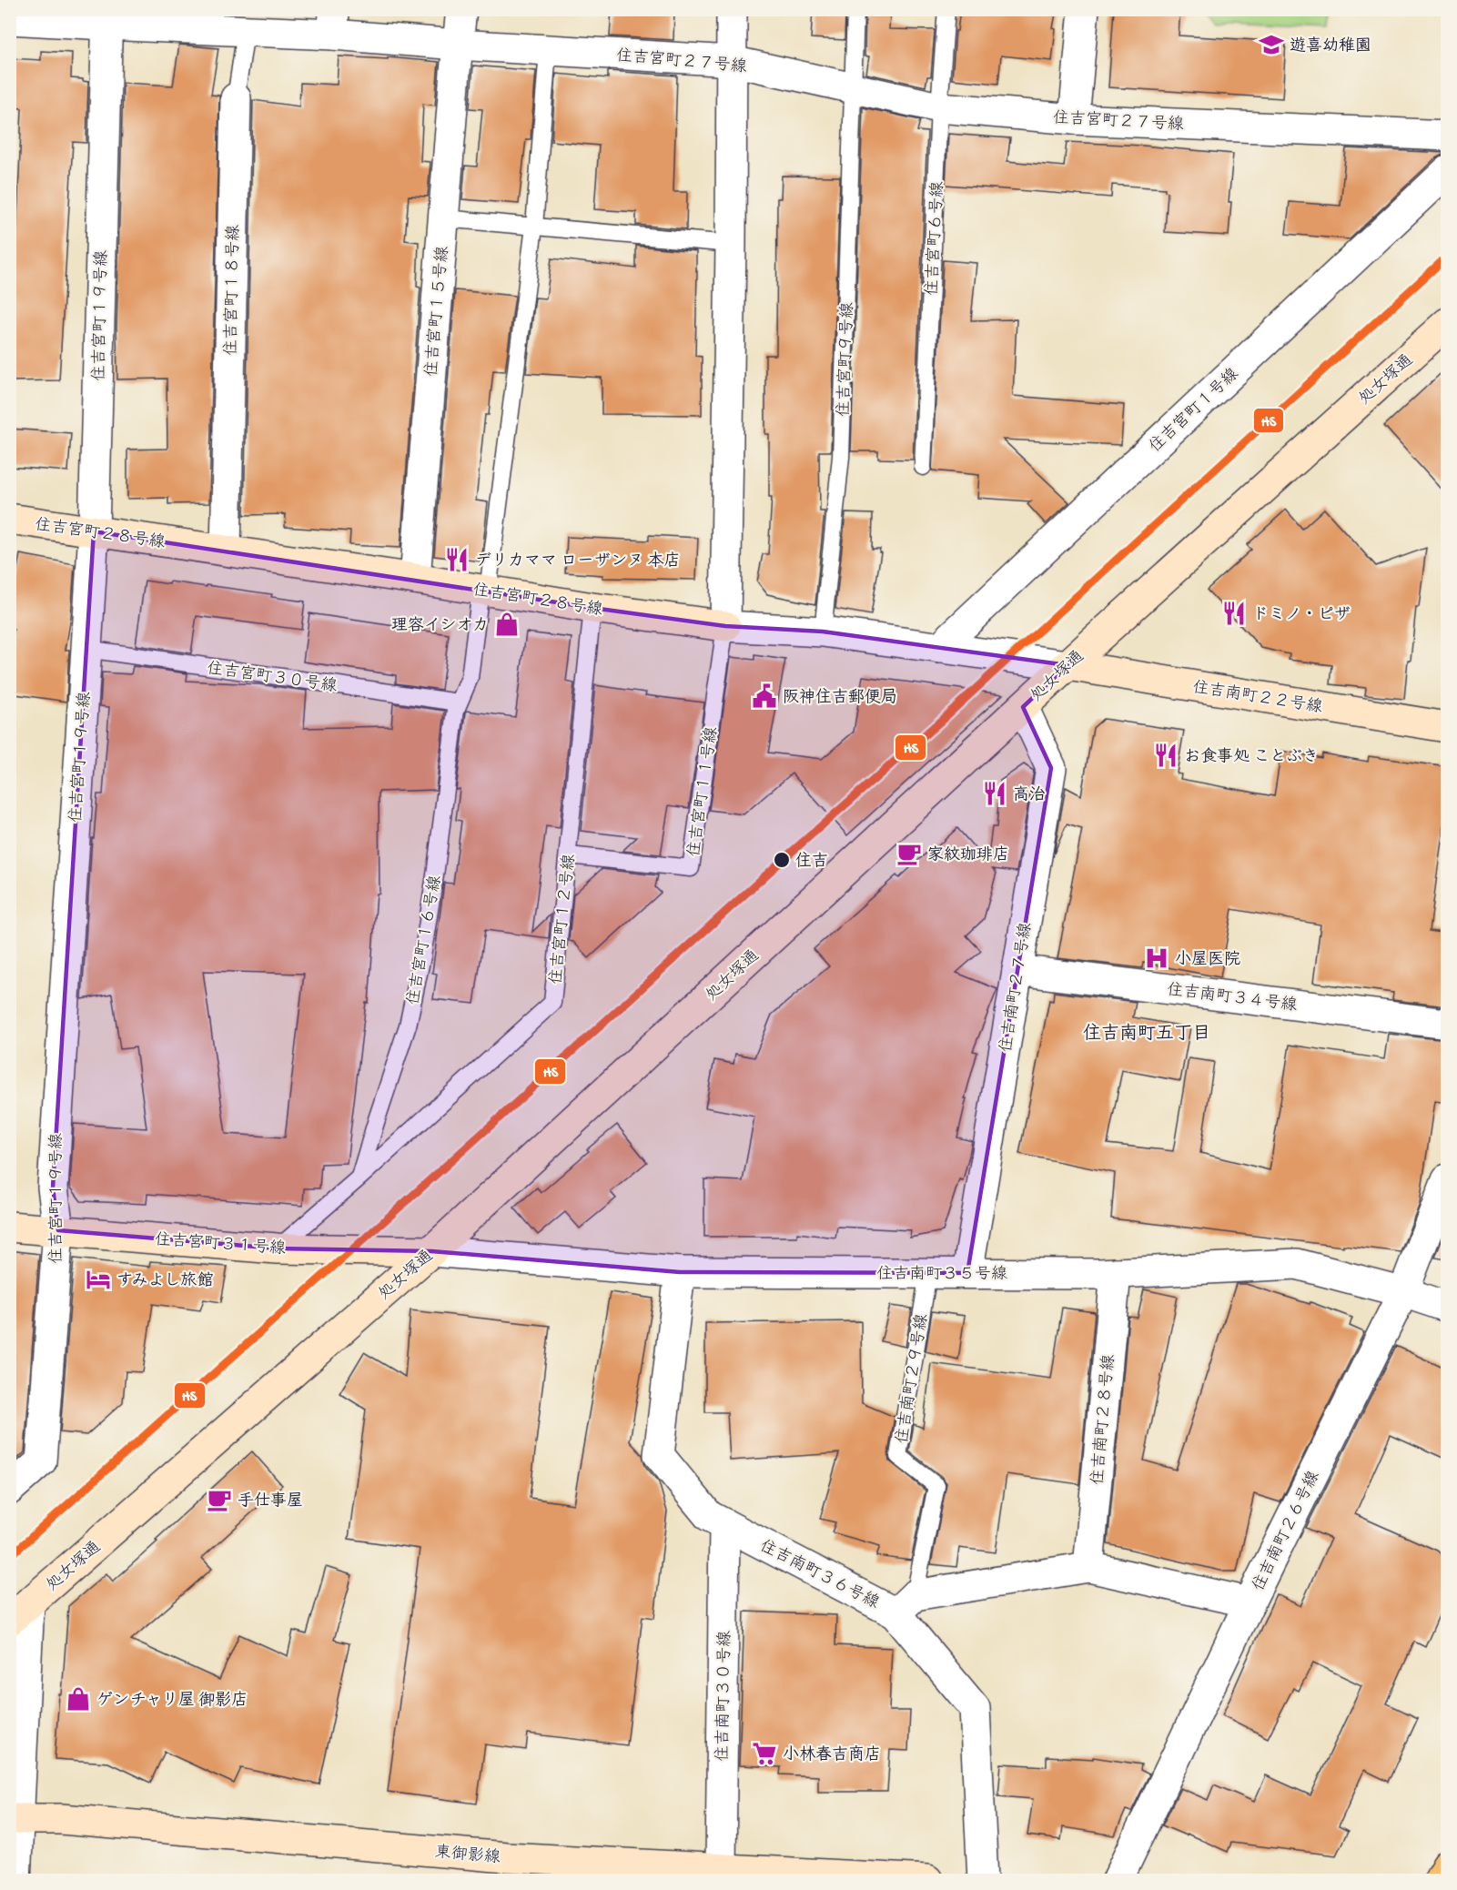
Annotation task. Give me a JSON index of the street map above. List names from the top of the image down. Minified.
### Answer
{"streets":{"street":["住吉宮町２７号線","住吉宮町１８号線","住吉宮町１５号線","住吉宮町１９号線","処女塚通","住吉宮町１号線","住吉宮町２８号線","住吉南町２２号線","住吉南町２７号線","住吉南町３４号線","住吉宮町３１号線","住吉南町３５号線","住吉南町２８号線","住吉南町２６号線","住吉南町３６号線","住吉南町３０号線","東御影線"],"lane":["住吉宮町６号線","住吉宮町９号線","住吉宮町３０号線","住吉宮町１１号線","住吉宮町１２号線","住吉宮町１６号線","住吉南町２９号線"]},"crossings":[["住吉宮町２７号線","住吉宮町６号線"],["住吉宮町２７号線","住吉宮町１８号線"],["住吉宮町２７号線","住吉宮町１５号線"],["住吉宮町２７号線","住吉宮町１９号線"],["住吉宮町２７号線","住吉宮町９号線"],["住吉宮町２７号線","住吉宮町１６号線"],["住吉宮町１８号線","住吉宮町２８号線"],["住吉宮町１５号線","住吉宮町２８号線"],["住吉宮町１９号線","住吉宮町２８号線"],["住吉宮町１９号線","住吉宮町３０号線"],["住吉宮町１９号線","住吉宮町３１号線"],["住吉宮町９号線","住吉宮町２８号線"],["処女塚通","住吉宮町２８号線"],["処女塚通","住吉南町２２号線"],["処女塚通","住吉南町２７号線"],["処女塚通","住吉宮町３１号線"],["処女塚通","住吉南町３５号線"],["住吉宮町１号線","住吉宮町２８号線"],["住吉宮町２８号線","住吉南町２２号線"],["住吉宮町２８号線","住吉宮町１１号線"],["住吉宮町２８号線","住吉宮町１２号線"],["住吉宮町２８号線","住吉宮町１６号線"],["住吉宮町３０号線","住吉宮町１６号線"],["住吉宮町１１号線","住吉宮町１２号線"],["住吉宮町１２号線","住吉宮町１６号線"],["住吉南町２７号線","住吉南町３４号線"],["住吉南町２７号線","住吉南町３５号線"],["住吉宮町３１号線","住吉南町３５号線"],["住吉南町３５号線","住吉南町２９号線"],["住吉南町３５号線","住吉南町２８号線"],["住吉南町３５号線","住吉南町２６号線"],["住吉南町３５号線","住吉南町３６号線"],["住吉南町２９号線","住吉南町３６号線"],["住吉南町３６号線","住吉南町３０号線"],["住吉南町３０号線","東御影線"]],"districts":["住吉南町五丁目"],"places":{"school or university":["遊喜幼稚園"],"restaurant":["デリカママ ローザンヌ 本店","ドミノ・ピザ","お食事処 ことぶき","高治"],"shop":["理容イシオカ","ゲンチャリ屋 御影店"],"public building":["阪神住吉郵便局"],"cafe":["家紋珈琲店","手仕事屋"],"other":["住吉"],"hospital":["小屋医院"],"hotel":["すみよし旅館"],"supermarket":["小林春吉商店"]},"lines":["transit line HS"]}
